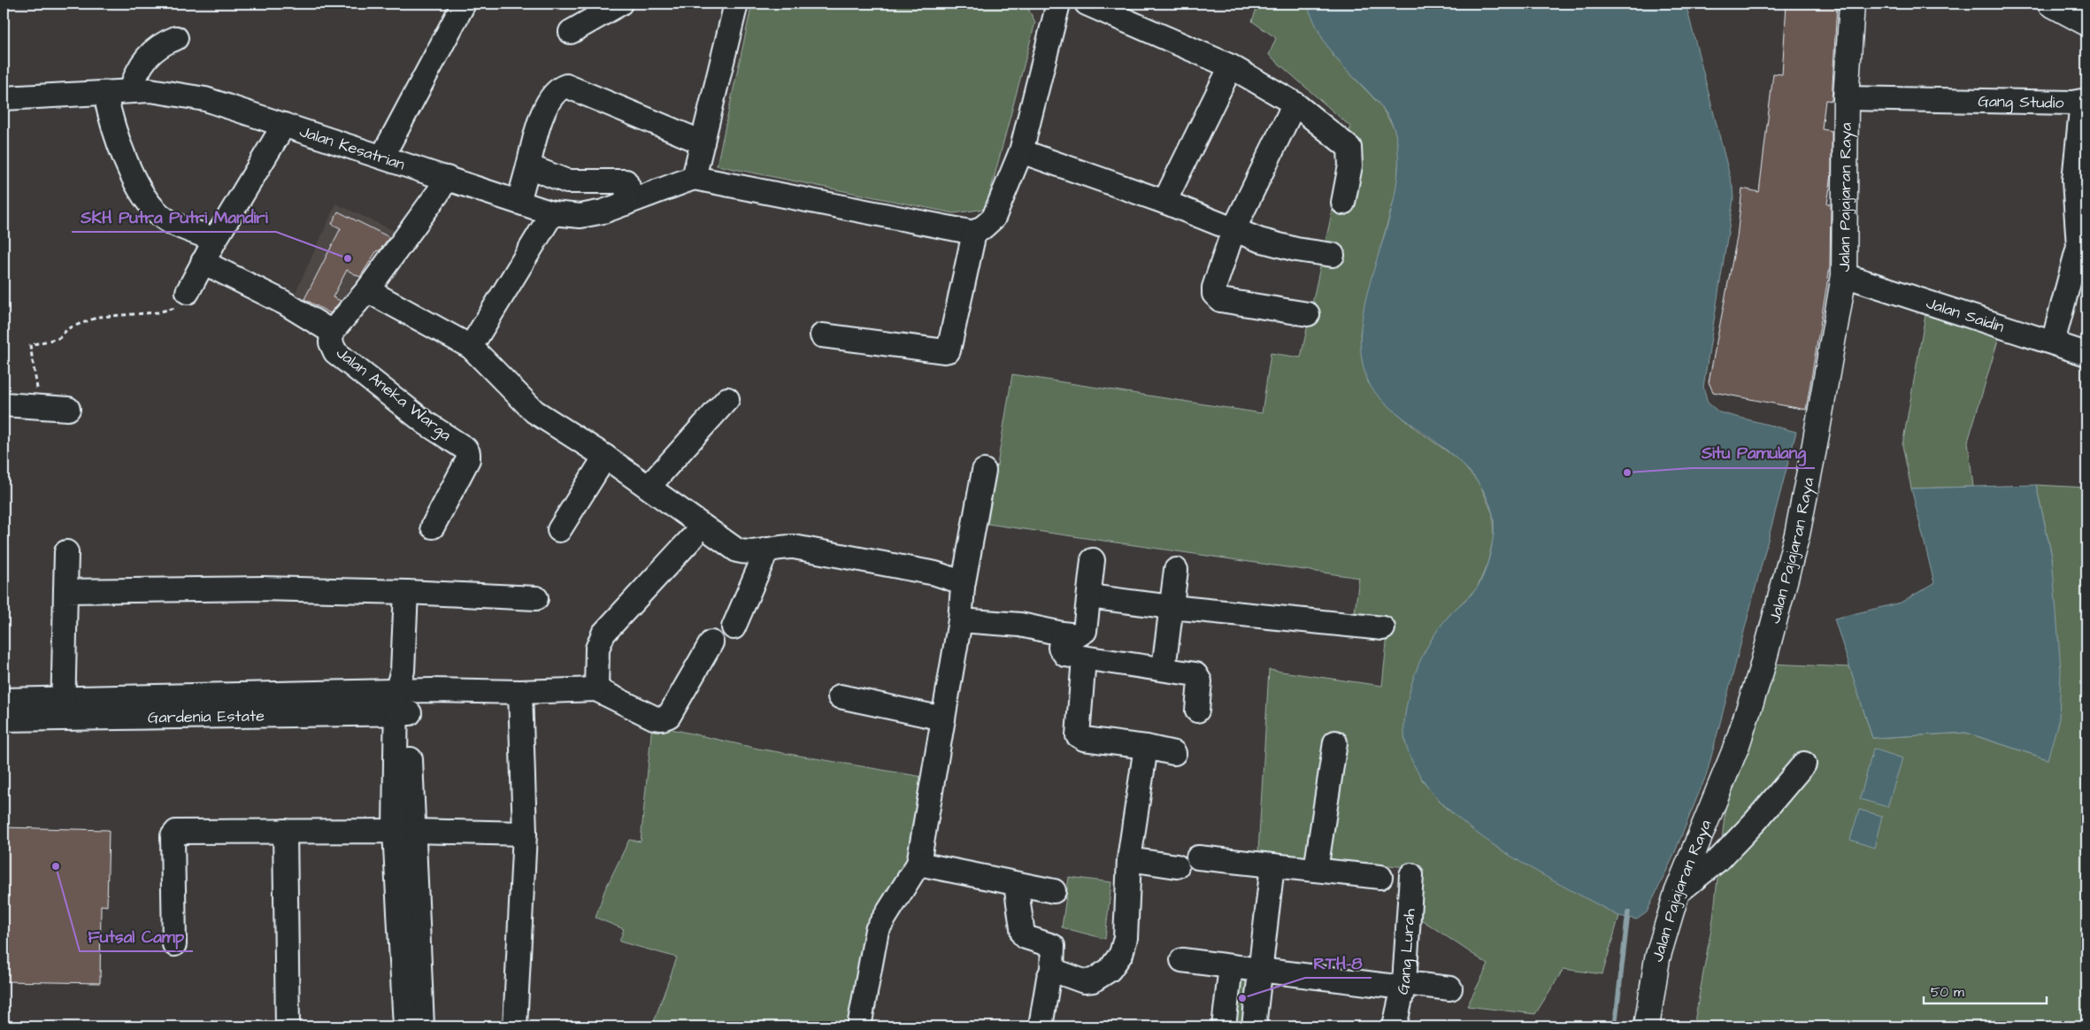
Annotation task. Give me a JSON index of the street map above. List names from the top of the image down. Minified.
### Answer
{"streets":{"main road":["Jalan Pajajaran Raya"],"street":["Gang Studio","Jalan Kesatrian","Jalan Saidin","Jalan Aneka Warga","Gardenia Estate","Gang Lurah"]},"crossings":[["Gang Studio","Jalan Pajajaran Raya"],["Gang Studio","Jalan Saidin"],["Jalan Kesatrian","Jalan Aneka Warga"],["Jalan Pajajaran Raya","Jalan Saidin"]],"places":["SKH Putra Putri Mandiri","Situ Pamulang","Futsal Camp","RTH-8"],"scale_bar":"50 m"}
